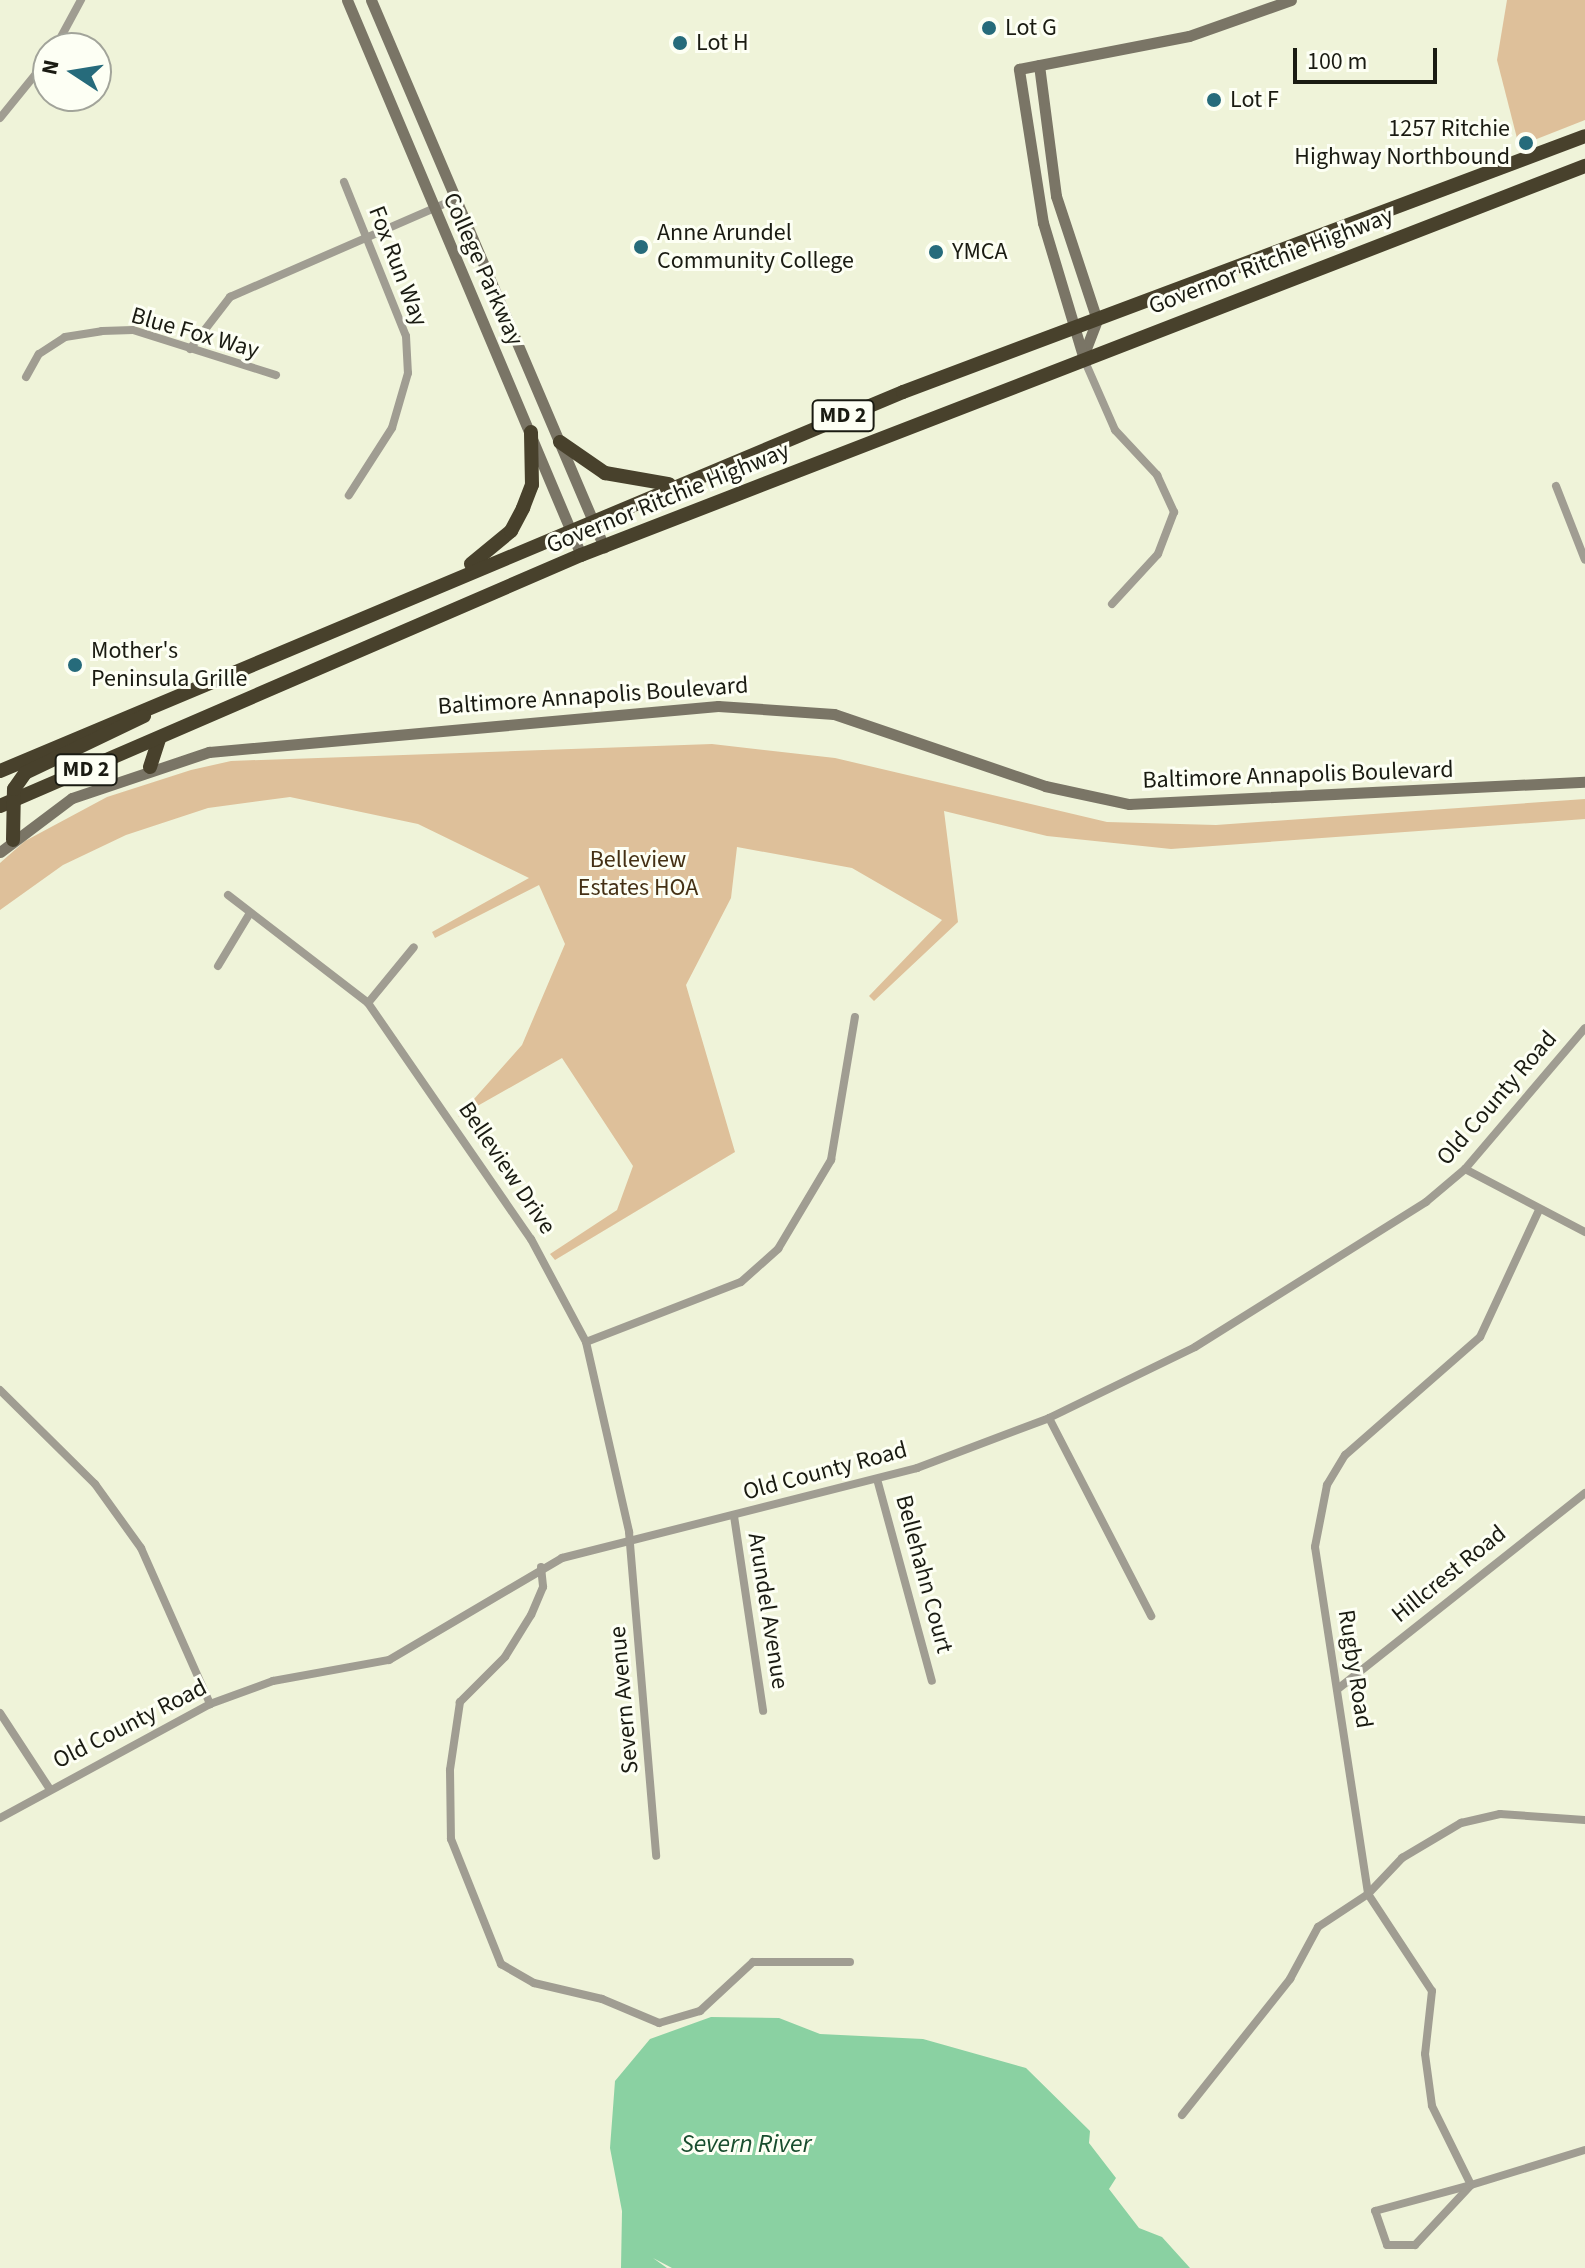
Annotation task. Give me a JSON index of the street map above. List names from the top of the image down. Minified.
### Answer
{"streets":{"highway":["Governor Ritchie Highway","MD 2"],"street":["Fox Run Way","College Parkway","Blue Fox Way","Baltimore Annapolis Boulevard","Old County Road","Belleview Drive","Bellehahn Court","Hillcrest Road","Arundel Avenue","Rugby Road","Severn Avenue"]},"crossings":[["Governor Ritchie Highway","College Parkway"],["Old County Road","Belleview Drive"],["Old County Road","Bellehahn Court"],["Old County Road","Arundel Avenue"],["Old County Road","Severn Avenue"],["Belleview Drive","Severn Avenue"],["Hillcrest Road","Rugby Road"]],"water":["Severn River"],"parks":["Belleview Estates HOA"],"places":["Lot G","Lot H","Lot F","1257 Ritchie Highway Northbound","Anne Arundel Community College","YMCA","Mother's Peninsula Grille"],"scale_bar":"100 m","north":"left"}
